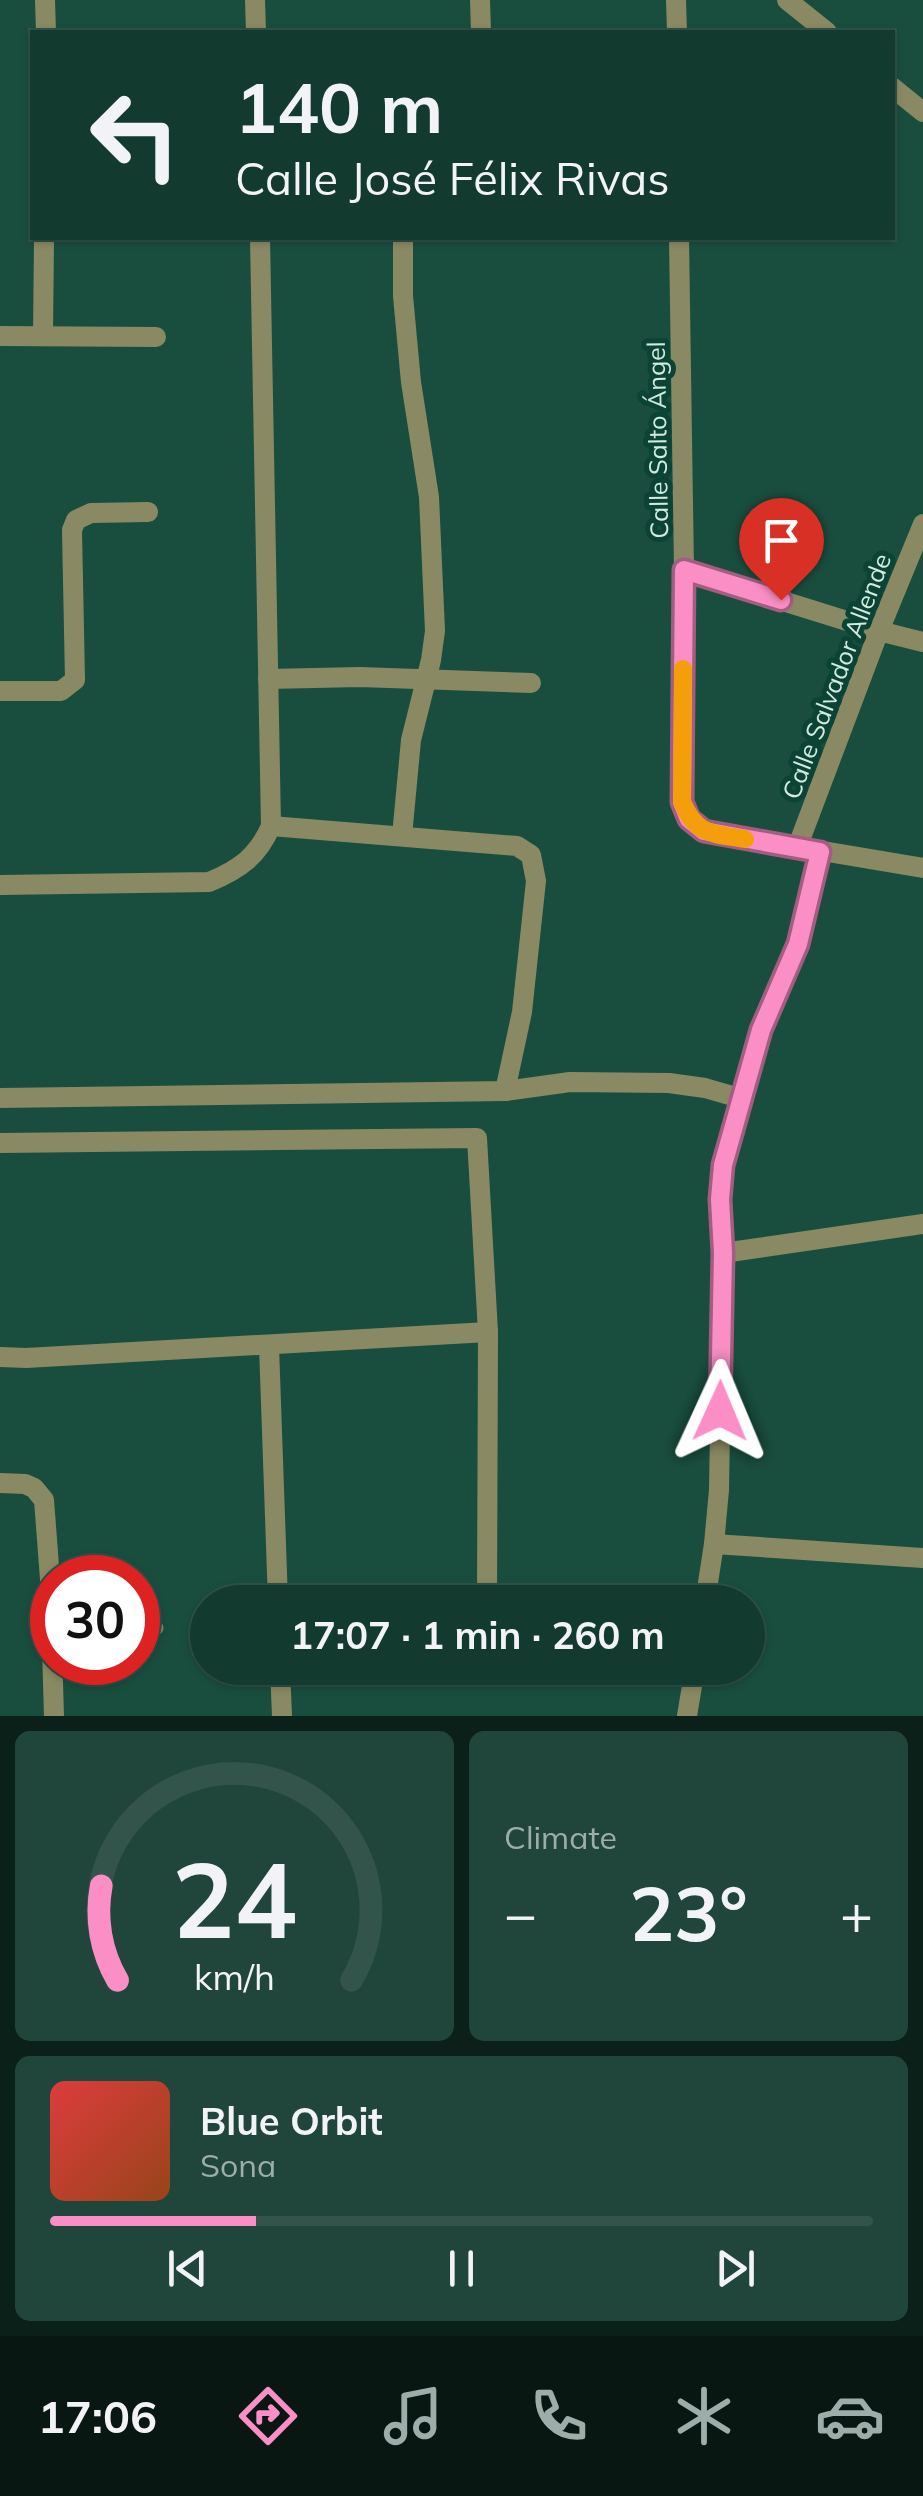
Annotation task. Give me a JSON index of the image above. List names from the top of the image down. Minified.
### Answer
{"streets":{"street":["Calle Salto Ángel","Calle Salvador Allende"]},"crossings":[["Calle Salto Ángel","Calle Salvador Allende"]],"page":{"turn":["140 m","Calle José Félix Rivas"],"limit":"30","trip":"17:07 · 1 min · 260 m","tile":"Climate","heat":["−","23°","+"],"song":["Blue Orbit","Sona"],"tabs":"17:06","gauge":["24","km/h"]}}
